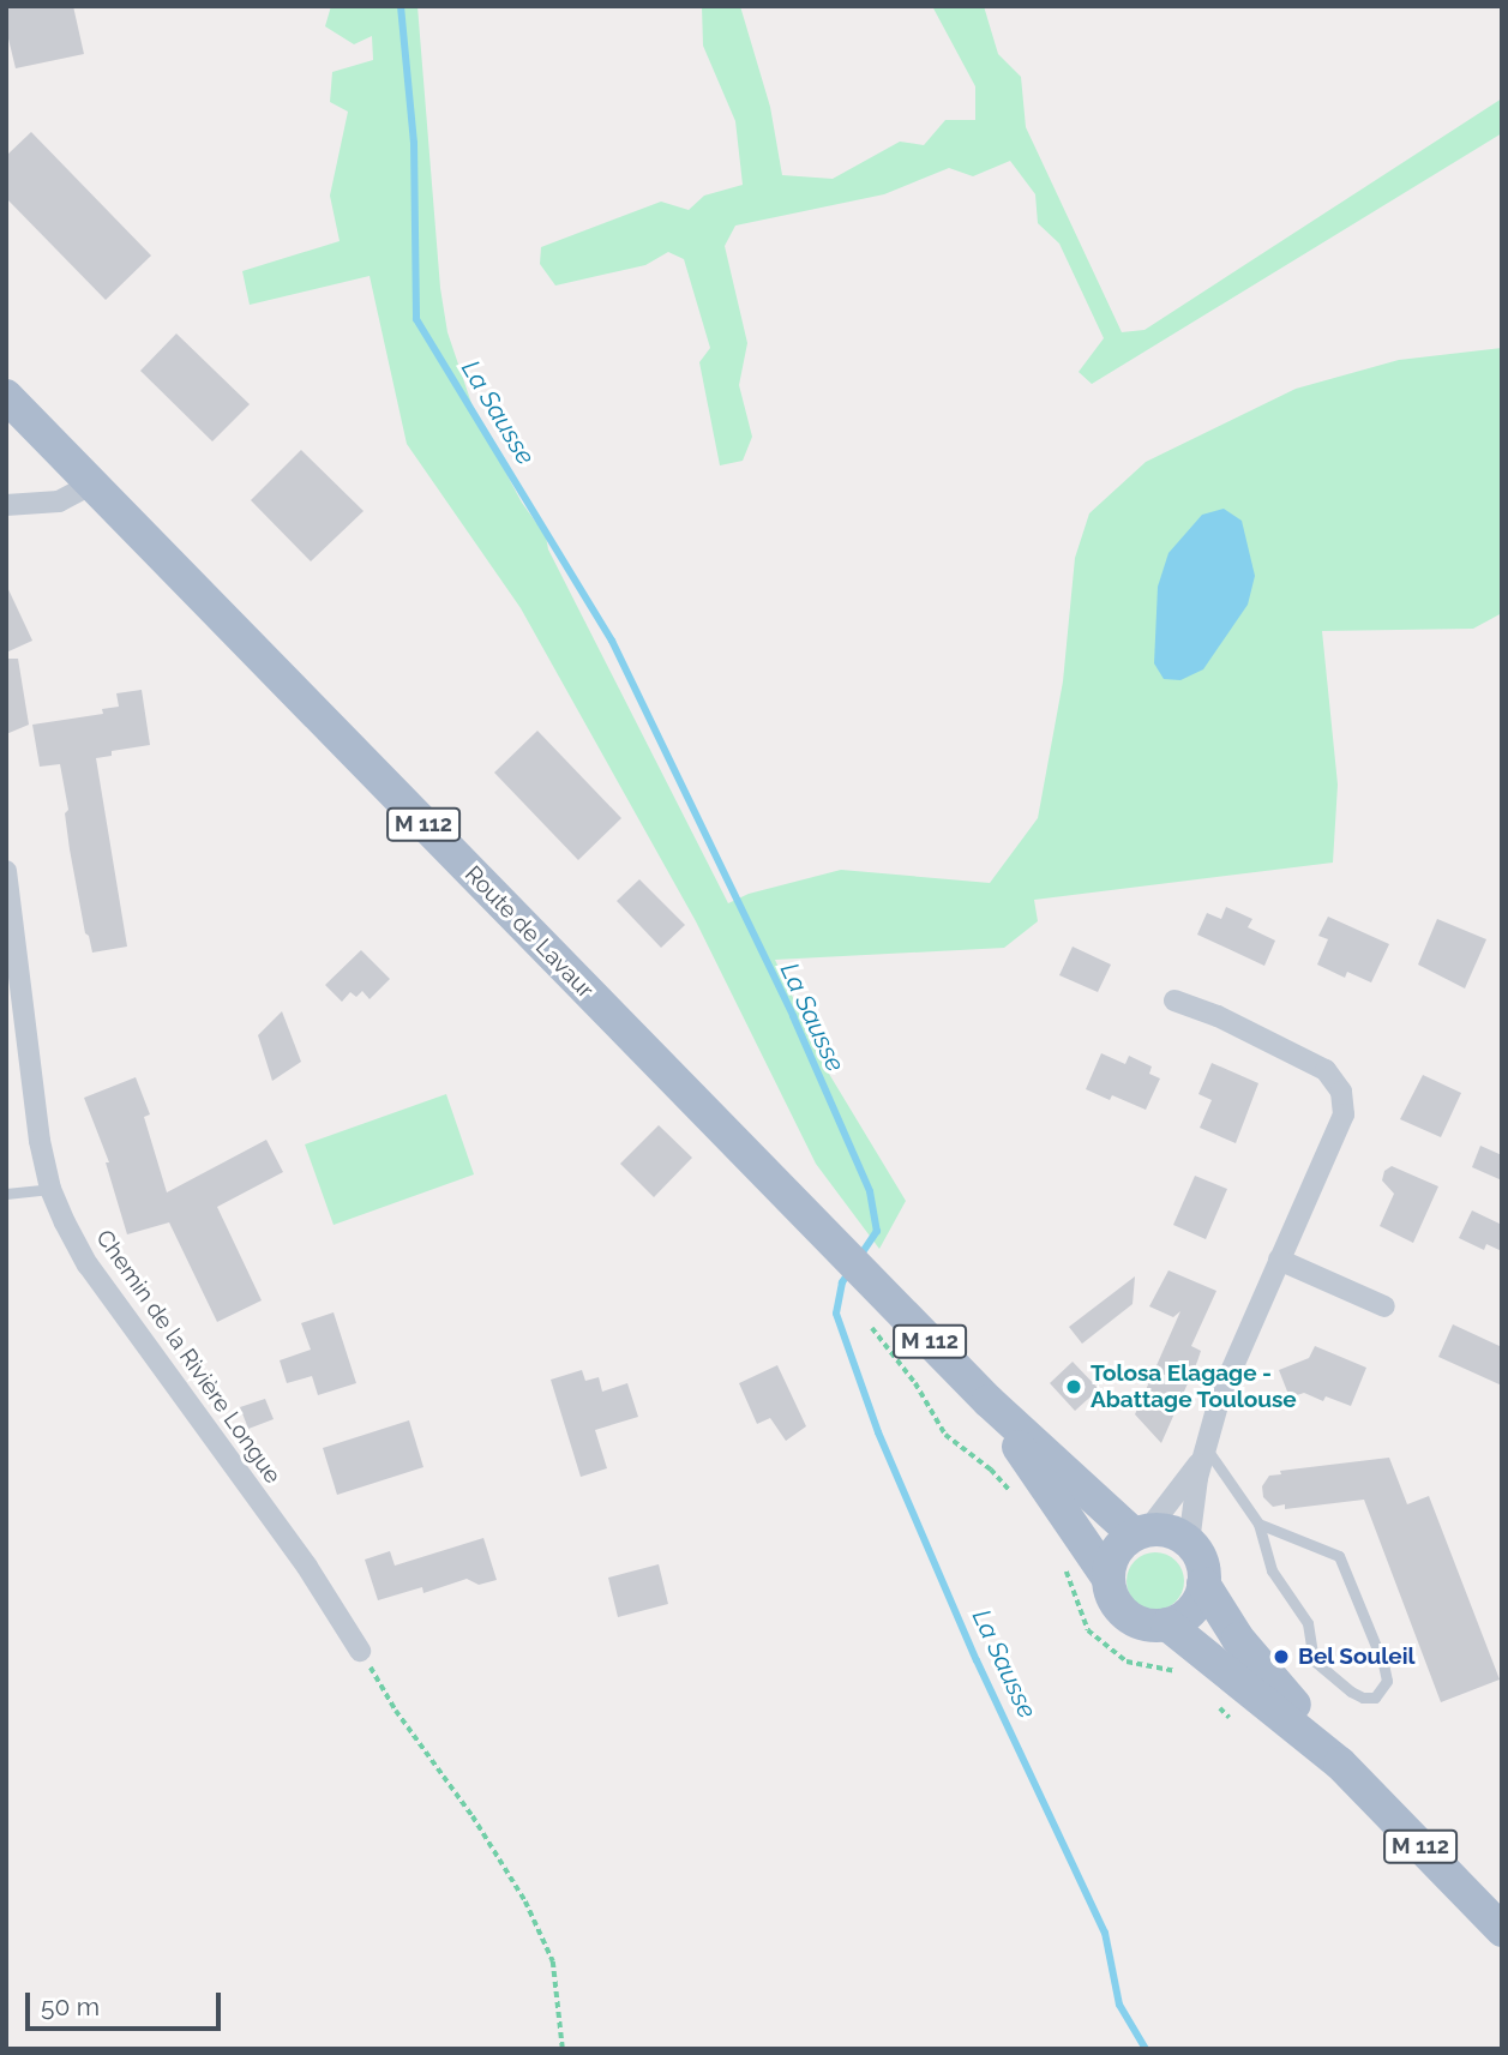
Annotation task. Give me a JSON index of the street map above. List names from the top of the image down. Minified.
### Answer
{"streets":{"main road":["M 112","Route de Lavaur"],"street":["Chemin de la Rivière Longue"]},"crossings":[["M 112","Route de Lavaur"]],"water":["La Sausse"],"places":["Tolosa Elagage - Abattage Toulouse","Bel Souleil"],"scale_bar":"50 m"}
